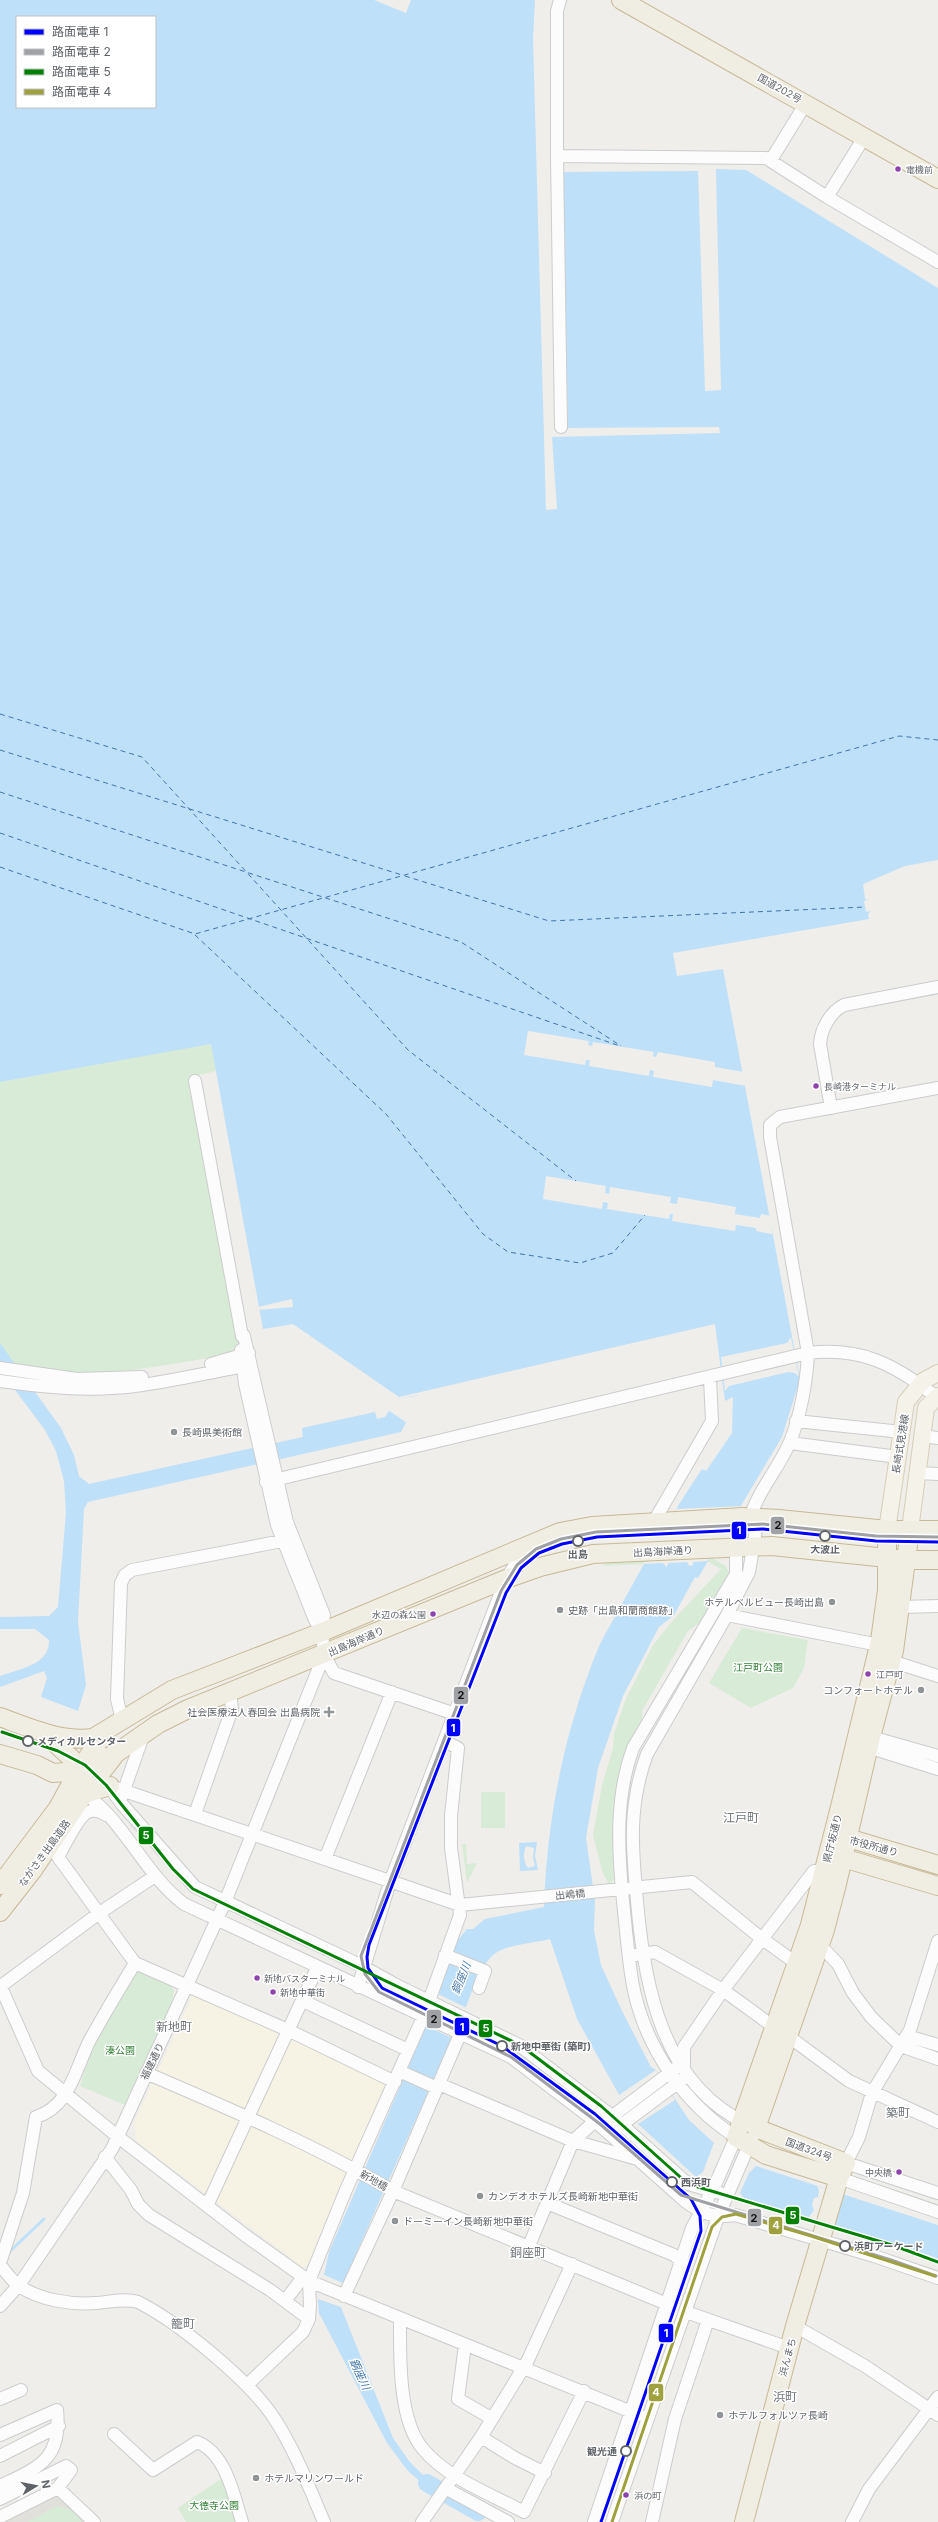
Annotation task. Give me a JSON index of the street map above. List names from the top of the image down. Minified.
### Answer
{"streets":{"highway":["国道202号","出島海岸通り","県庁坂通り","市役所通り","ながさき出島道路","国道324号","浜んまち"],"main road":["長崎式見港線"],"street":["出嶋橋","福建通り","新地橋"]},"crossings":[["長崎式見港線","県庁坂通り"],["出島海岸通り","県庁坂通り"],["出島海岸通り","ながさき出島道路"],["出島海岸通り","福建通り"],["県庁坂通り","市役所通り"],["県庁坂通り","出嶋橋"],["県庁坂通り","国道324号"],["福建通り","新地橋"]],"districts":["江戸町","新地町","築町","銅座町","籠町","浜町"],"water":["銅座川"],"parks":["江戸町公園","湊公園","大徳寺公園"],"places":{"other":["電機前","長崎港ターミナル","長崎県美術館","大波止","出島","ホテルベルビュー長崎出島","史跡「出島和蘭商館跡」","水辺の森公園","江戸町","コンフォートホテル","メディカルセンター","新地バスターミナル","新地中華街","新地中華街 (築町)","中央橋","西浜町","カンデオホテルズ長崎新地中華街","ドーミーイン長崎新地中華街","浜町アーケード","ホテルフォルツァ長崎","観光通","ホテルマリンワールド","浜の町"],"health":["社会医療法人春回会 出島病院"]},"lines":["tram line 2","tram line 1","tram line 5","tram line 4"],"legend":["路面電車 1","路面電車 2","路面電車 5","路面電車 4"],"north":"right"}
